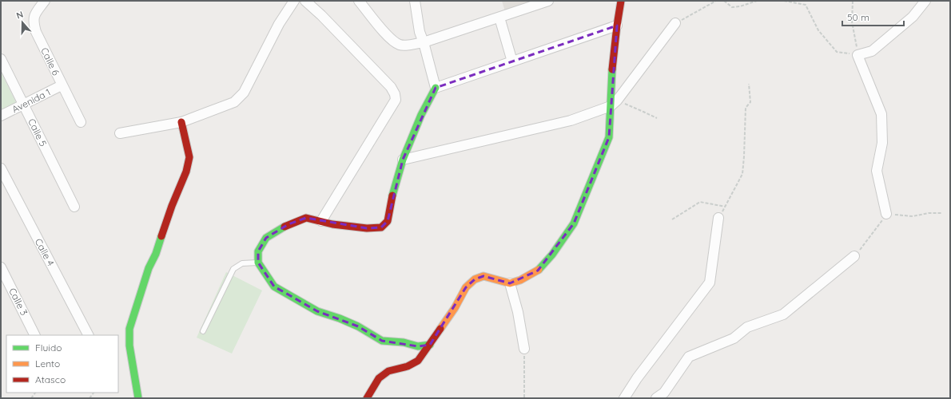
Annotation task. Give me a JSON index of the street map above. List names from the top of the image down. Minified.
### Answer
{"streets":{"street":["Calle 6","Avenida 1","Calle 5","Calle 4","Calle 3"]},"crossings":[["Calle 6","Avenida 1"],["Avenida 1","Calle 5"]],"legend":["Fluido","Lento","Atasco"],"scale_bar":"50 m","north":"top"}
